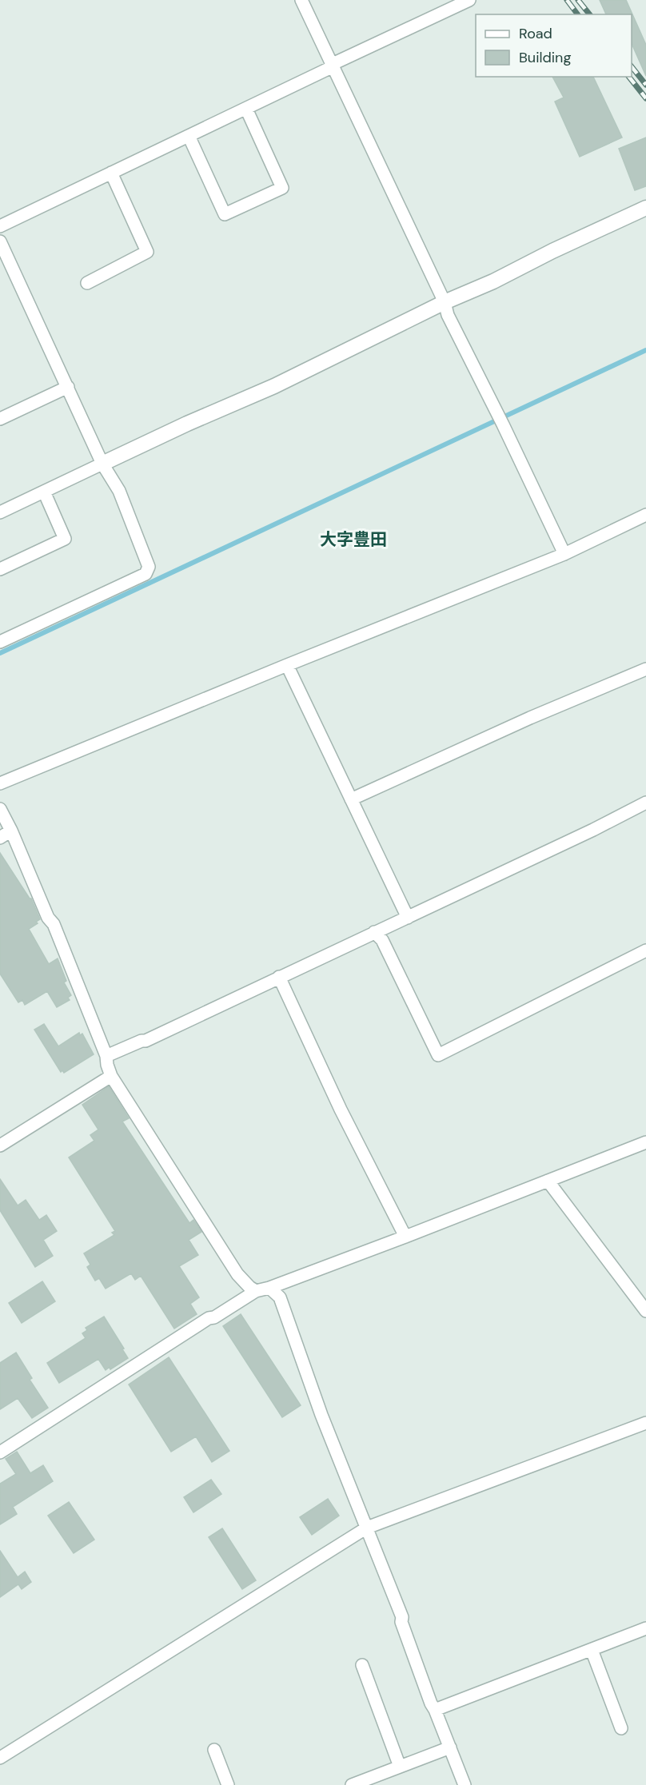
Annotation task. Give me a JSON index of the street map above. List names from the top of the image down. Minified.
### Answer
{"districts":["大字豊田"],"legend":["Road","Building"]}
